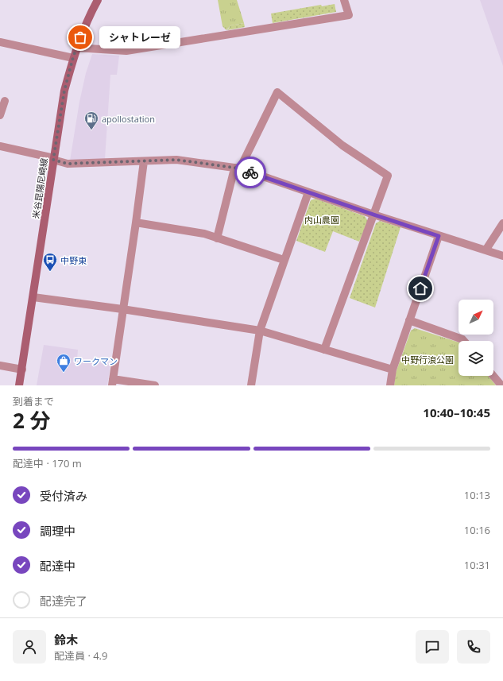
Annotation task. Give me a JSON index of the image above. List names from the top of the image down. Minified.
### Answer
{"streets":{"main road":["米谷昆陽尼崎線"]},"parks":["内山農園","中野行浪公園"],"places":{"other":["シャトレーゼ"],"fuel station":["apollostation"],"bus stop":["中野東"],"shop":["ワークマン"]},"north":"top right","page":{"bubble":"シャトレーゼ","heading":["2 分","到着まで","10:40–10:45"],"panel":["鈴木","配達員 · 4.9"],"bar":"配達中 · 170 m","list":[["受付済み","10:13"],["調理中","10:16"],["配達中","10:31"],"配達完了"]}}
